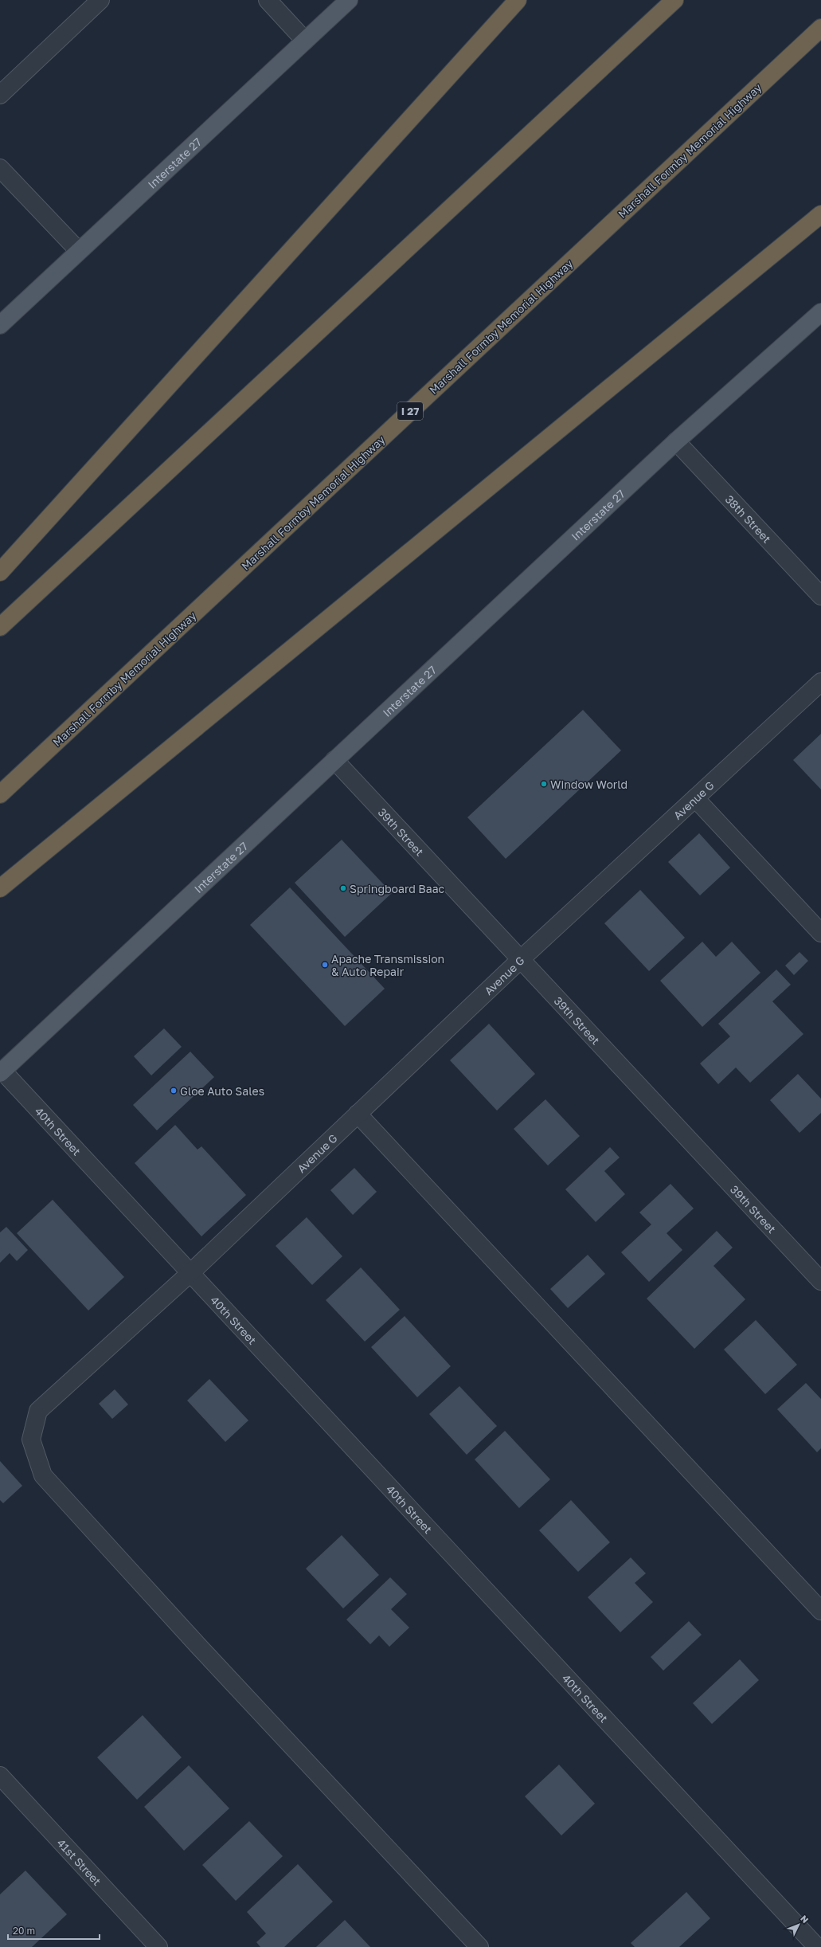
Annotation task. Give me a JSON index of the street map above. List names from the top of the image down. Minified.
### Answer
{"streets":{"highway":["Marshall Formby Memorial Highway","I 27"],"main road":["Interstate 27"],"street":["38th Street","Avenue G","39th Street","40th Street","41st Street"]},"crossings":[["Interstate 27","38th Street"],["Interstate 27","39th Street"],["Interstate 27","40th Street"],["Avenue G","39th Street"],["Avenue G","40th Street"]],"places":["Window World","Springboard Baac","Apache Transmission & Auto Repair","Gloe Auto Sales"],"scale_bar":"20 m","north":"top right"}
